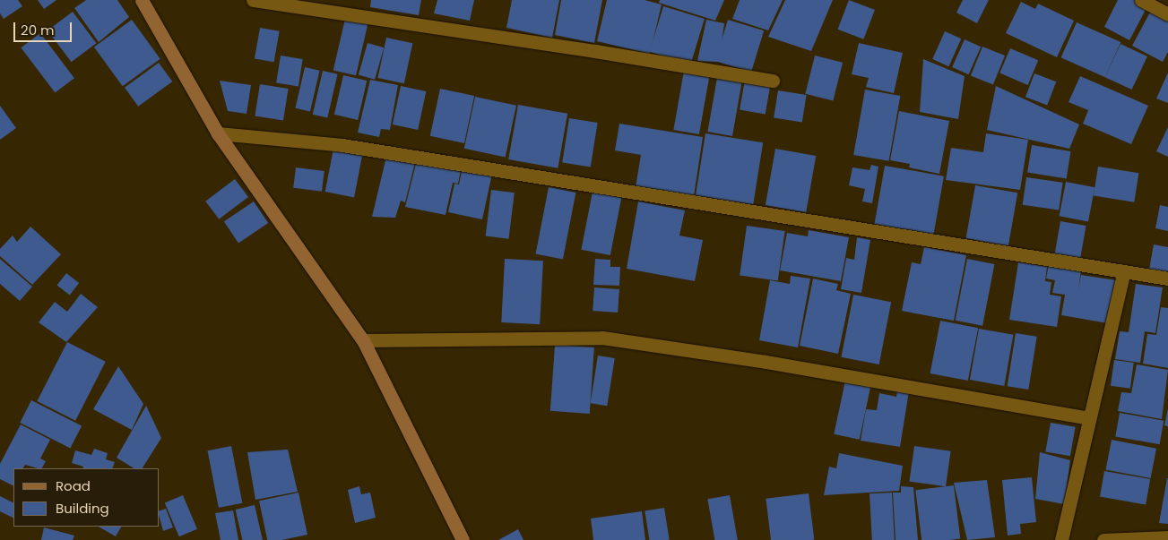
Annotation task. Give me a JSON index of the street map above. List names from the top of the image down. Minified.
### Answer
{"legend":["Road","Building"],"scale_bar":"20 m"}
